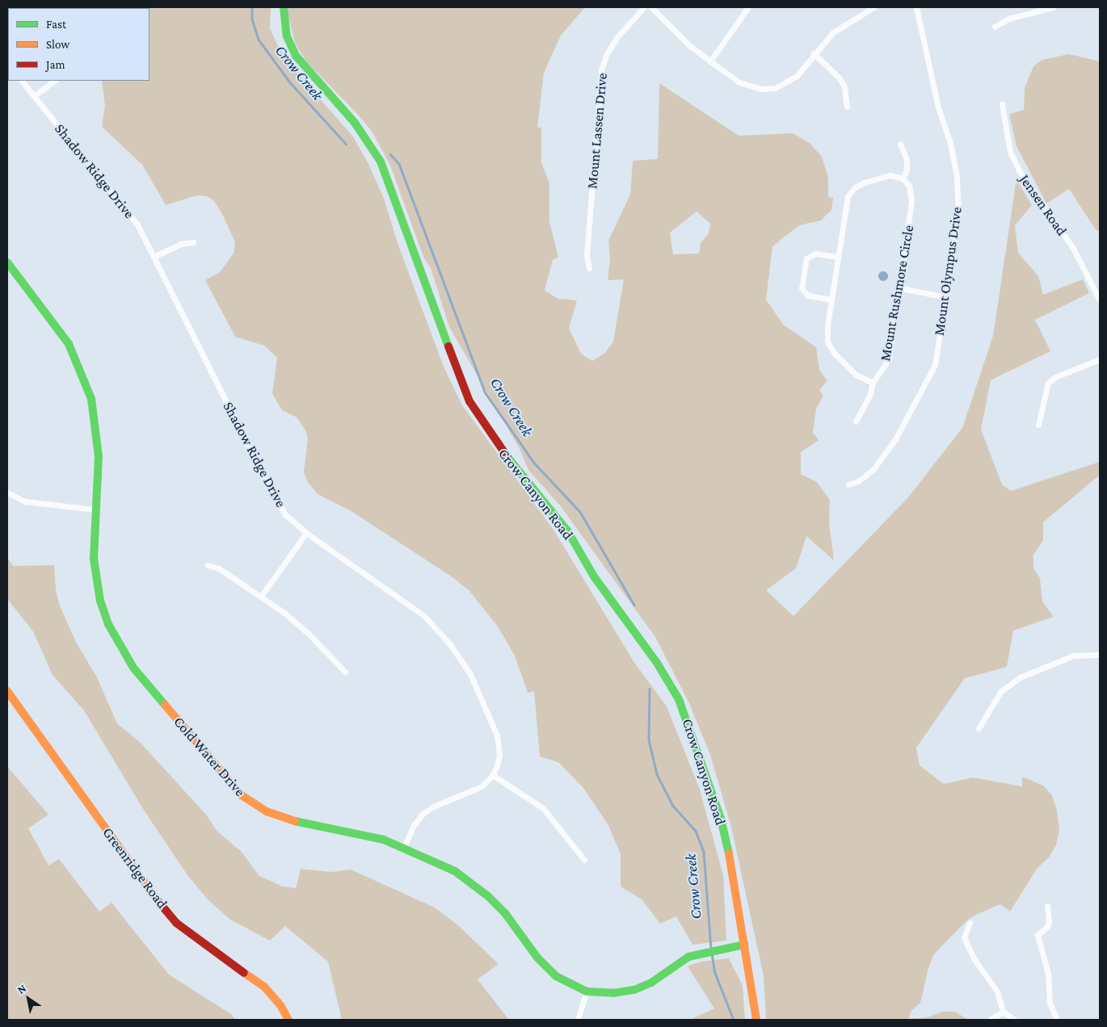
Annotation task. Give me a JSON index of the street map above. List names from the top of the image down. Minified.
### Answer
{"streets":{"street":["Mount Lassen Drive","Shadow Ridge Drive","Jensen Road","Mount Olympus Drive","Mount Rushmore Circle","Crow Canyon Road","Cold Water Drive","Greenridge Road"]},"crossings":[["Crow Canyon Road","Cold Water Drive"]],"water":["Crow Creek"],"legend":["Fast","Slow","Jam"],"north":"top left"}
